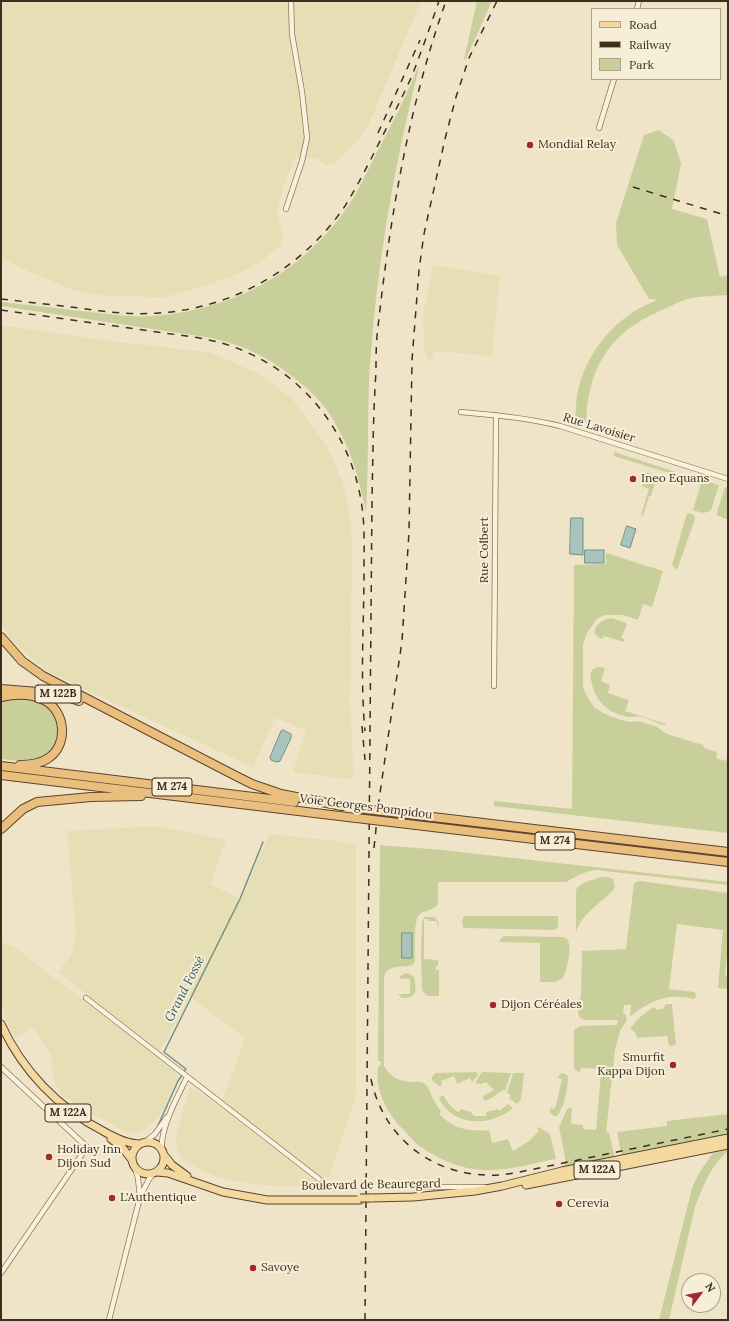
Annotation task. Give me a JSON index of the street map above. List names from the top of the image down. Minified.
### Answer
{"streets":{"highway":["M 122B","M 274","Voie Georges Pompidou"],"main road":["M 122A","Boulevard de Beauregard"],"street":["Rue Lavoisier","Rue Colbert"]},"crossings":[["Rue Lavoisier","Rue Colbert"],["M 122A","Boulevard de Beauregard"]],"water":["Grand Fossé"],"places":["Mondial Relay","Ineo Equans","Dijon Céréales","Smurfit Kappa Dijon","Holiday Inn Dijon Sud","L'Authentique","Cerevia","Savoye"],"legend":["Road","Railway","Park"],"north":"top right"}
